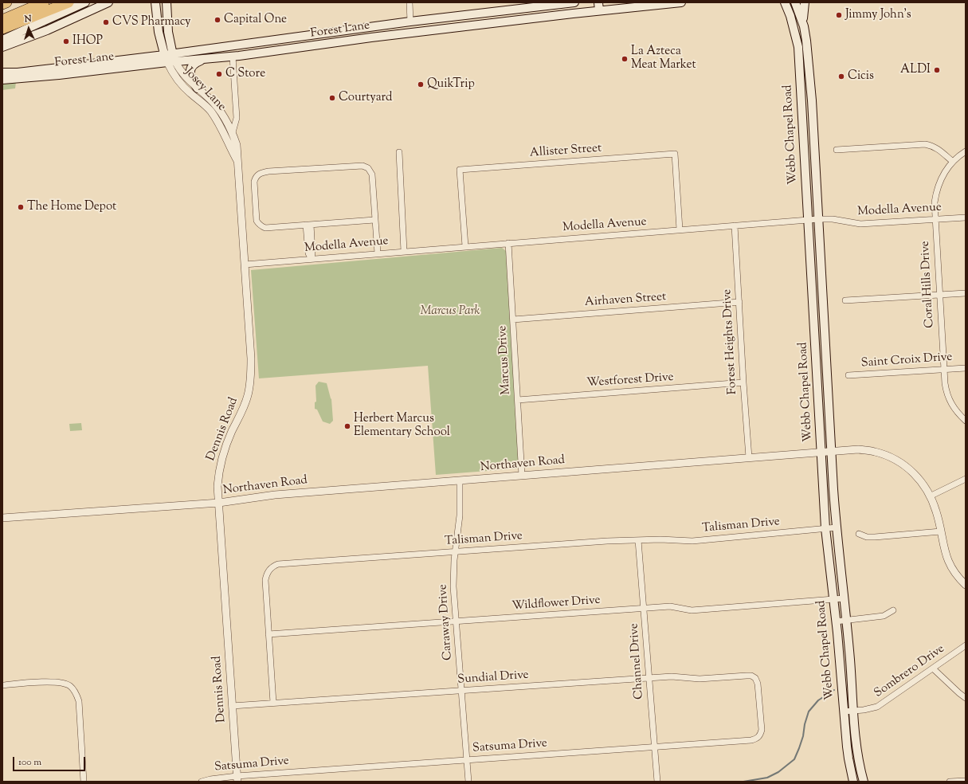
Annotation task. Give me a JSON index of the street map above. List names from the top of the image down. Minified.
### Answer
{"streets":{"main road":["Forest Lane","Josey Lane","Webb Chapel Road"],"street":["Allister Street","Modella Avenue","Coral Hills Drive","Airhaven Street","Forest Heights Drive","Marcus Drive","Saint Croix Drive","Westforest Drive","Dennis Road","Northaven Road","Talisman Drive","Wildflower Drive","Caraway Drive","Channel Drive","Sombrero Drive","Sundial Drive","Satsuma Drive"]},"crossings":[["Forest Lane","Josey Lane"],["Josey Lane","Dennis Road"],["Webb Chapel Road","Modella Avenue"],["Webb Chapel Road","Northaven Road"],["Webb Chapel Road","Talisman Drive"],["Webb Chapel Road","Wildflower Drive"],["Webb Chapel Road","Sombrero Drive"],["Allister Street","Modella Avenue"],["Modella Avenue","Coral Hills Drive"],["Modella Avenue","Forest Heights Drive"],["Modella Avenue","Marcus Drive"],["Modella Avenue","Dennis Road"],["Coral Hills Drive","Saint Croix Drive"],["Airhaven Street","Forest Heights Drive"],["Airhaven Street","Marcus Drive"],["Forest Heights Drive","Westforest Drive"],["Forest Heights Drive","Northaven Road"],["Marcus Drive","Westforest Drive"],["Marcus Drive","Northaven Road"],["Dennis Road","Northaven Road"],["Dennis Road","Sundial Drive"],["Dennis Road","Satsuma Drive"],["Northaven Road","Caraway Drive"],["Talisman Drive","Wildflower Drive"],["Talisman Drive","Caraway Drive"],["Talisman Drive","Channel Drive"],["Talisman Drive","Sundial Drive"],["Wildflower Drive","Caraway Drive"],["Wildflower Drive","Channel Drive"],["Caraway Drive","Sundial Drive"],["Caraway Drive","Satsuma Drive"],["Channel Drive","Sundial Drive"],["Channel Drive","Satsuma Drive"],["Sundial Drive","Satsuma Drive"]],"parks":["Marcus Park"],"places":["Jimmy John's","Capital One","CVS Pharmacy","IHOP","La Azteca Meat Market","ALDI","C Store","Cicis","QuikTrip","Courtyard","The Home Depot","Herbert Marcus Elementary School"],"scale_bar":"100 m","north":"top"}
